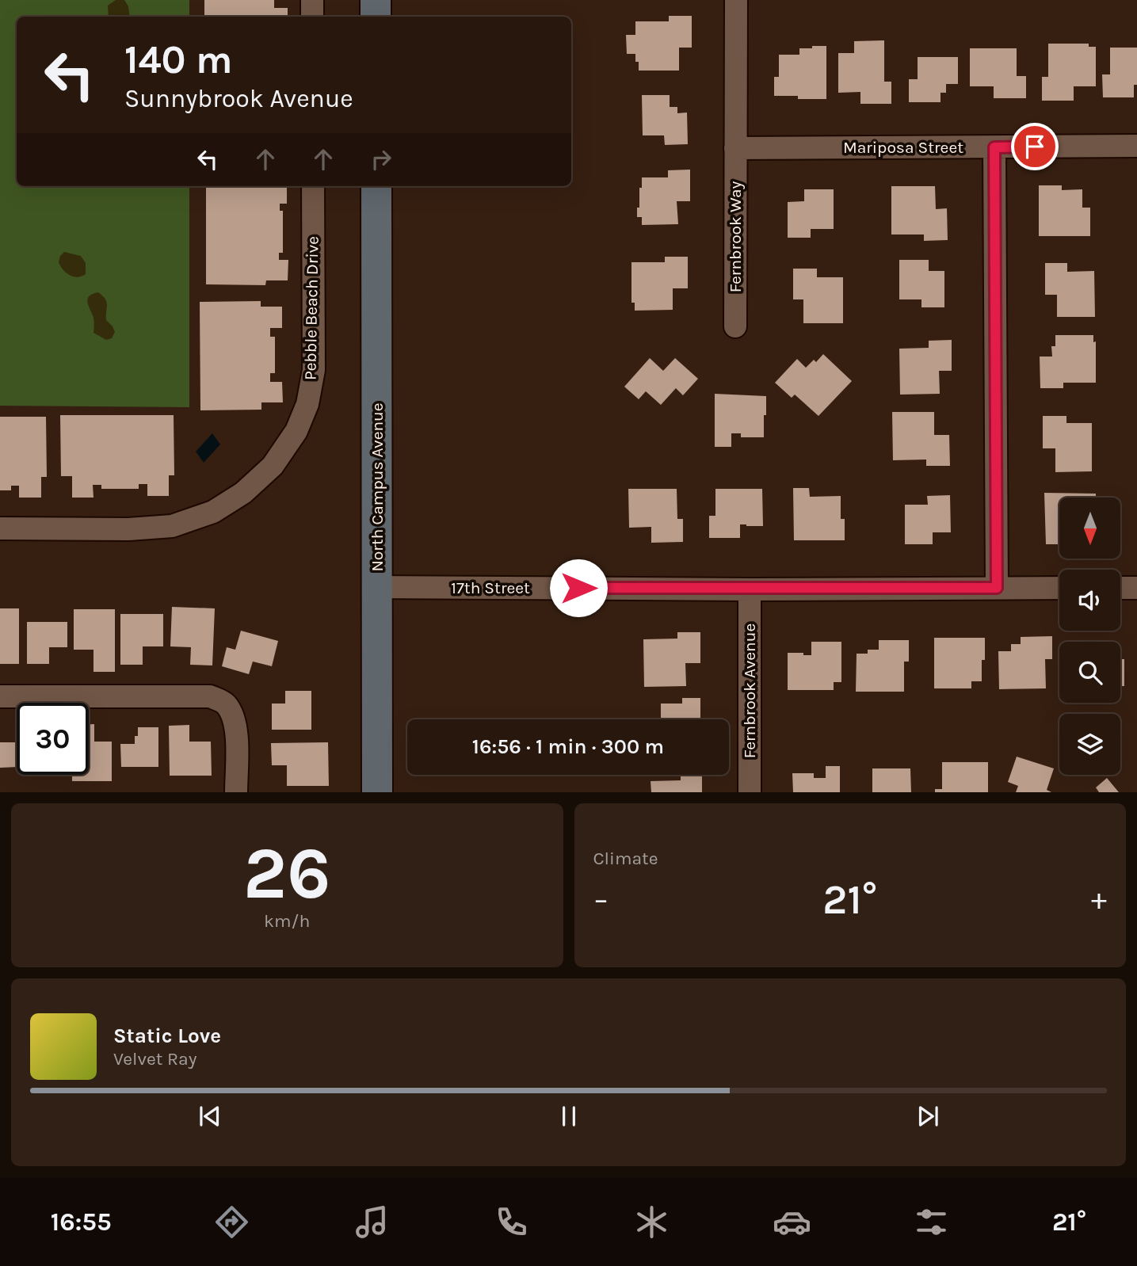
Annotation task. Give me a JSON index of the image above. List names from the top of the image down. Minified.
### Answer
{"streets":{"main road":["North Campus Avenue"],"street":["Mariposa Street","Fernbrook Way","Pebble Beach Drive","17th Street","Fernbrook Avenue"]},"crossings":[["Mariposa Street","Fernbrook Way"],["North Campus Avenue","17th Street"],["17th Street","Fernbrook Avenue"]],"north":"bottom","page":{"turn":["140 m","Sunnybrook Avenue"],"limit":"30","trip":"16:56 · 1 min · 300 m","tile":[["26","km/h"],"Climate"],"heat":["−","21°","+"],"song":["Static Love","Velvet Ray"],"tabs":["16:55","21°"]}}
